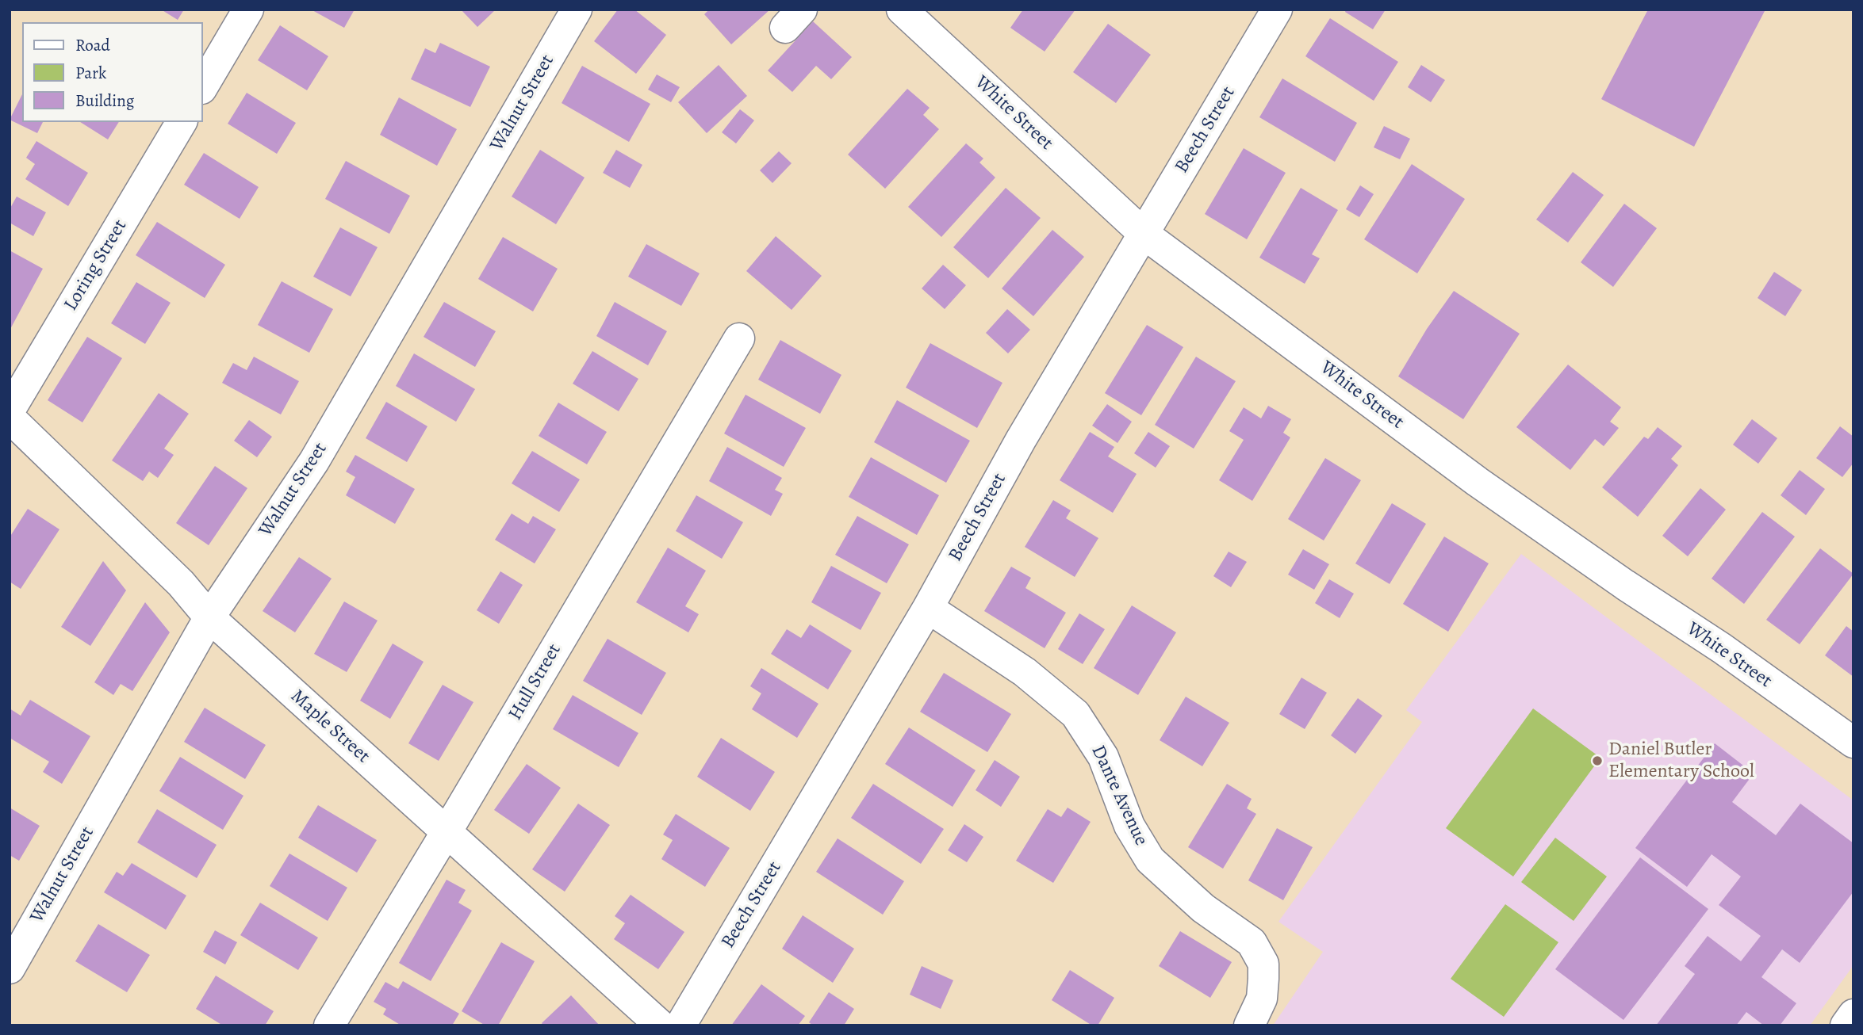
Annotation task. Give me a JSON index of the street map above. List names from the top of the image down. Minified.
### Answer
{"streets":{"street":["Walnut Street","White Street","Beech Street","Loring Street","Hull Street","Maple Street","Dante Avenue"]},"crossings":[["Walnut Street","Maple Street"],["White Street","Beech Street"],["Beech Street","Dante Avenue"],["Hull Street","Maple Street"]],"places":["Daniel Butler Elementary School"],"legend":["Road","Park","Building"]}
